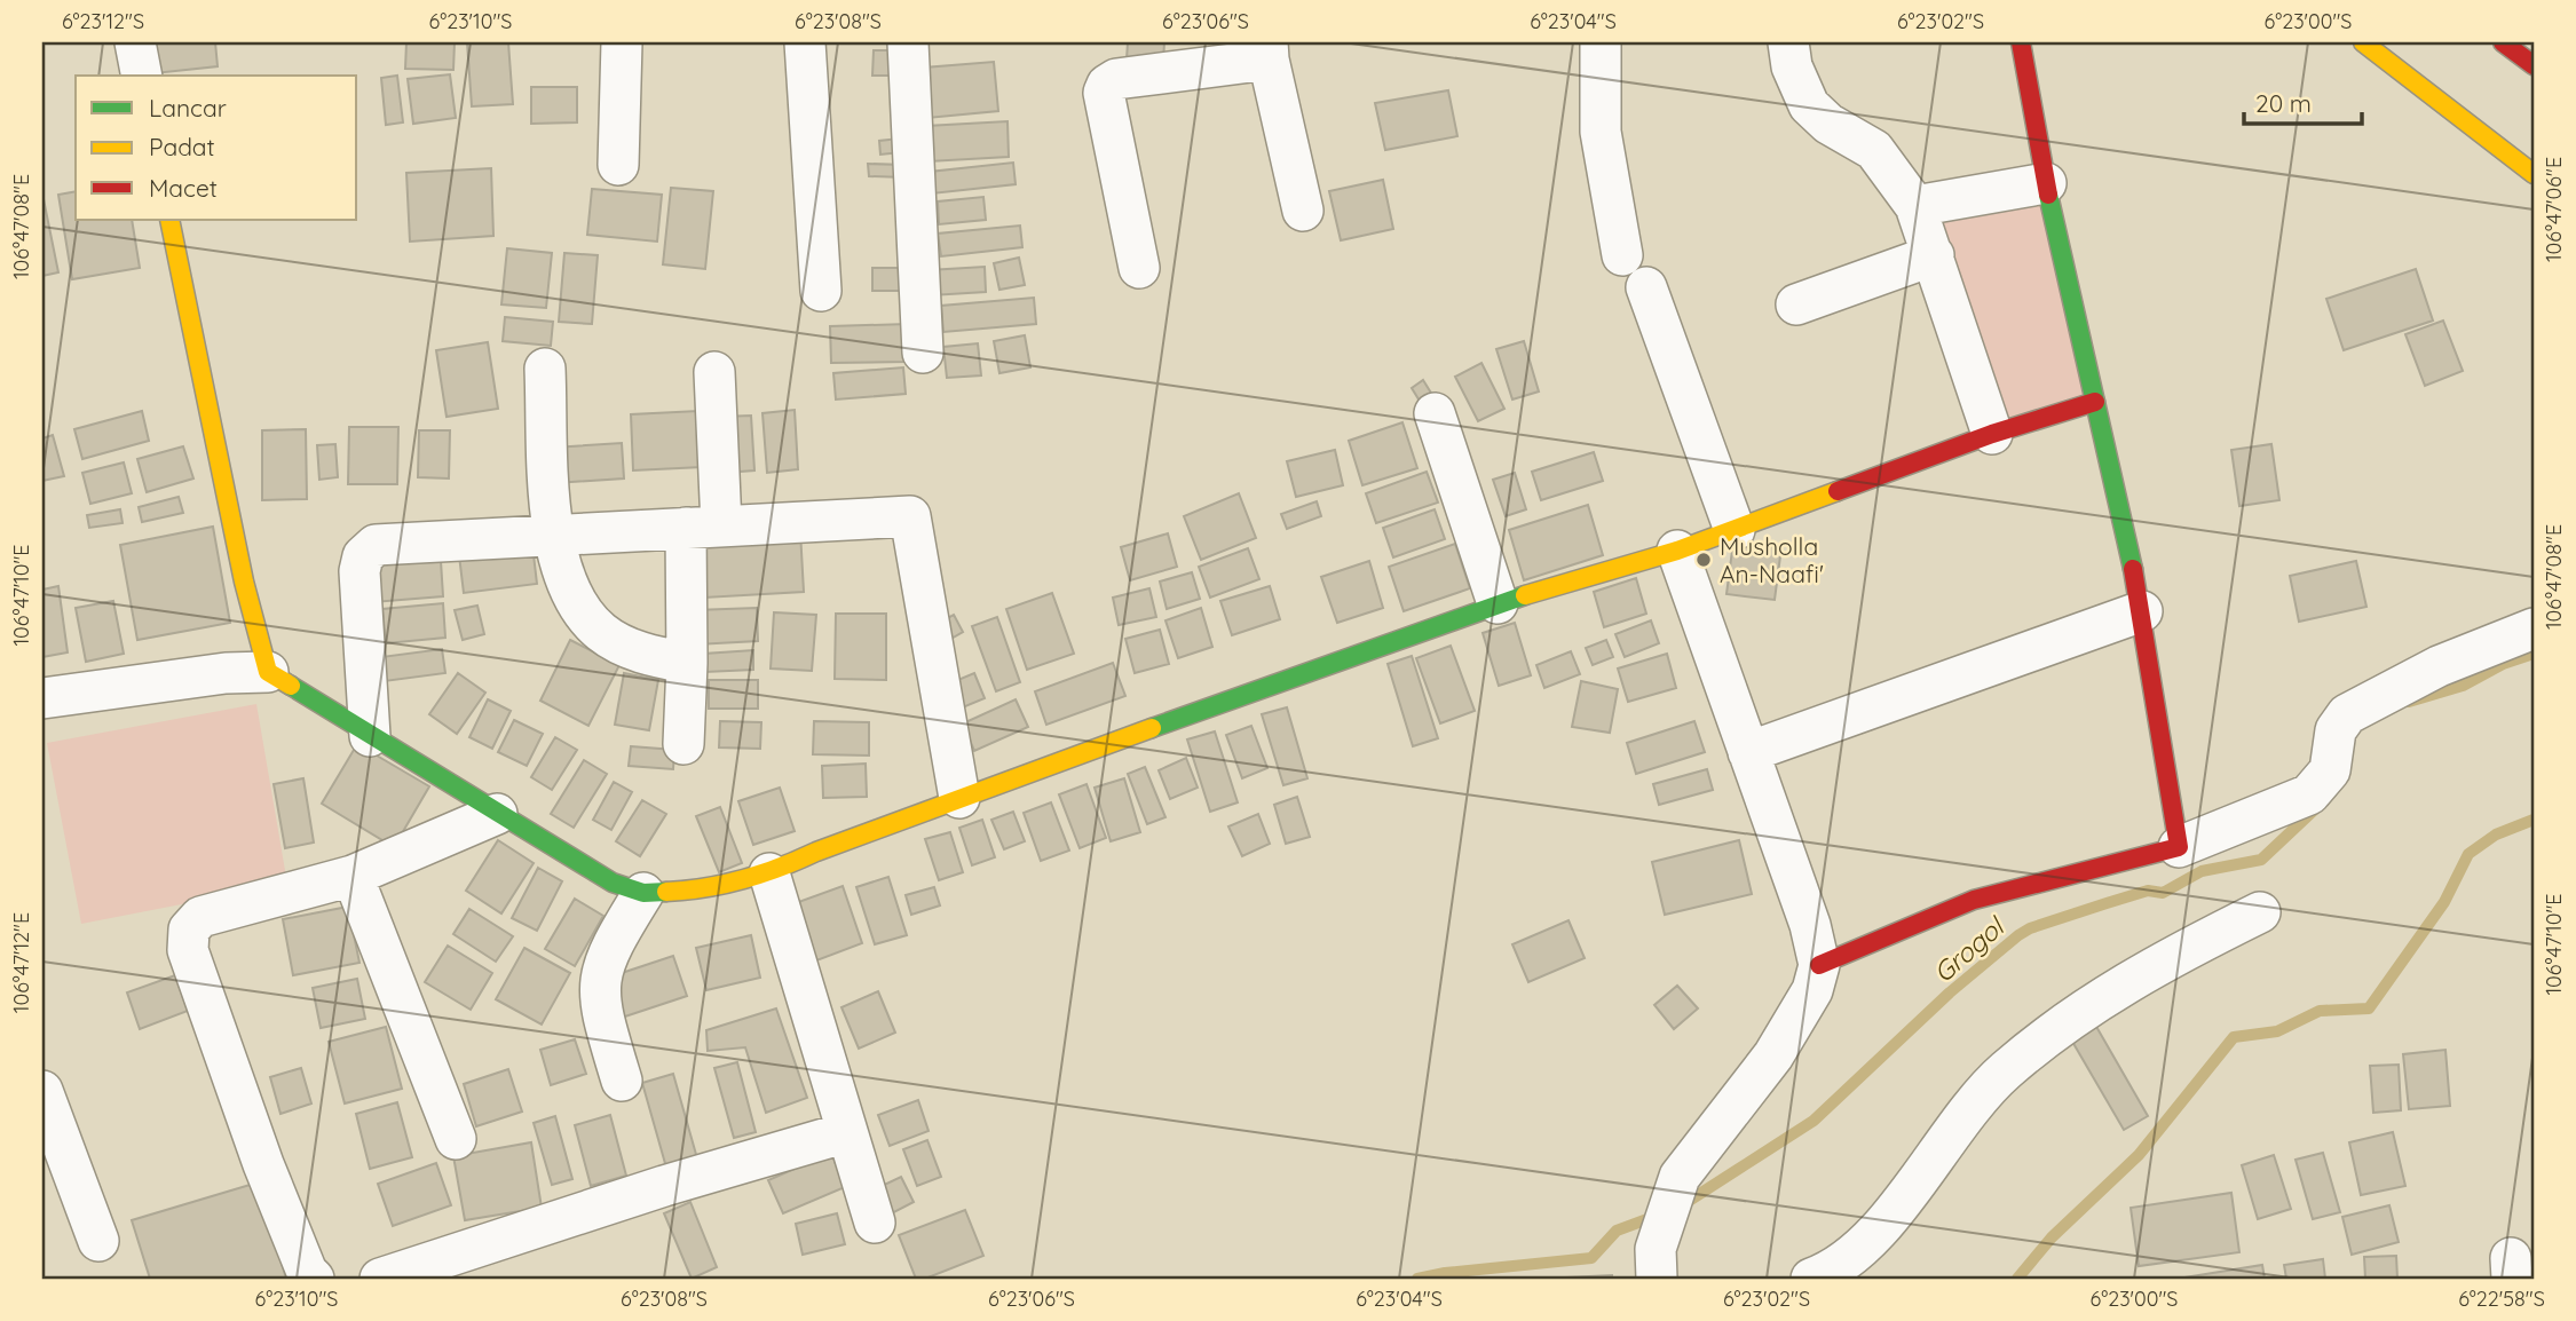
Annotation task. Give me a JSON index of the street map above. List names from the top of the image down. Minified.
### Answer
{"water":["Grogol"],"places":["Musholla An-Naafi'"],"legend":["Lancar","Padat","Macet"],"scale_bar":"20 m","coordinates":["6°23'12\"S","6°23'10\"S","6°23'08\"S","6°23'06\"S","6°23'04\"S","6°23'02\"S","6°23'00\"S","106°47'06\"E","106°47'08\"E","106°47'10\"E","106°47'12\"E","6°22'58\"S"]}
